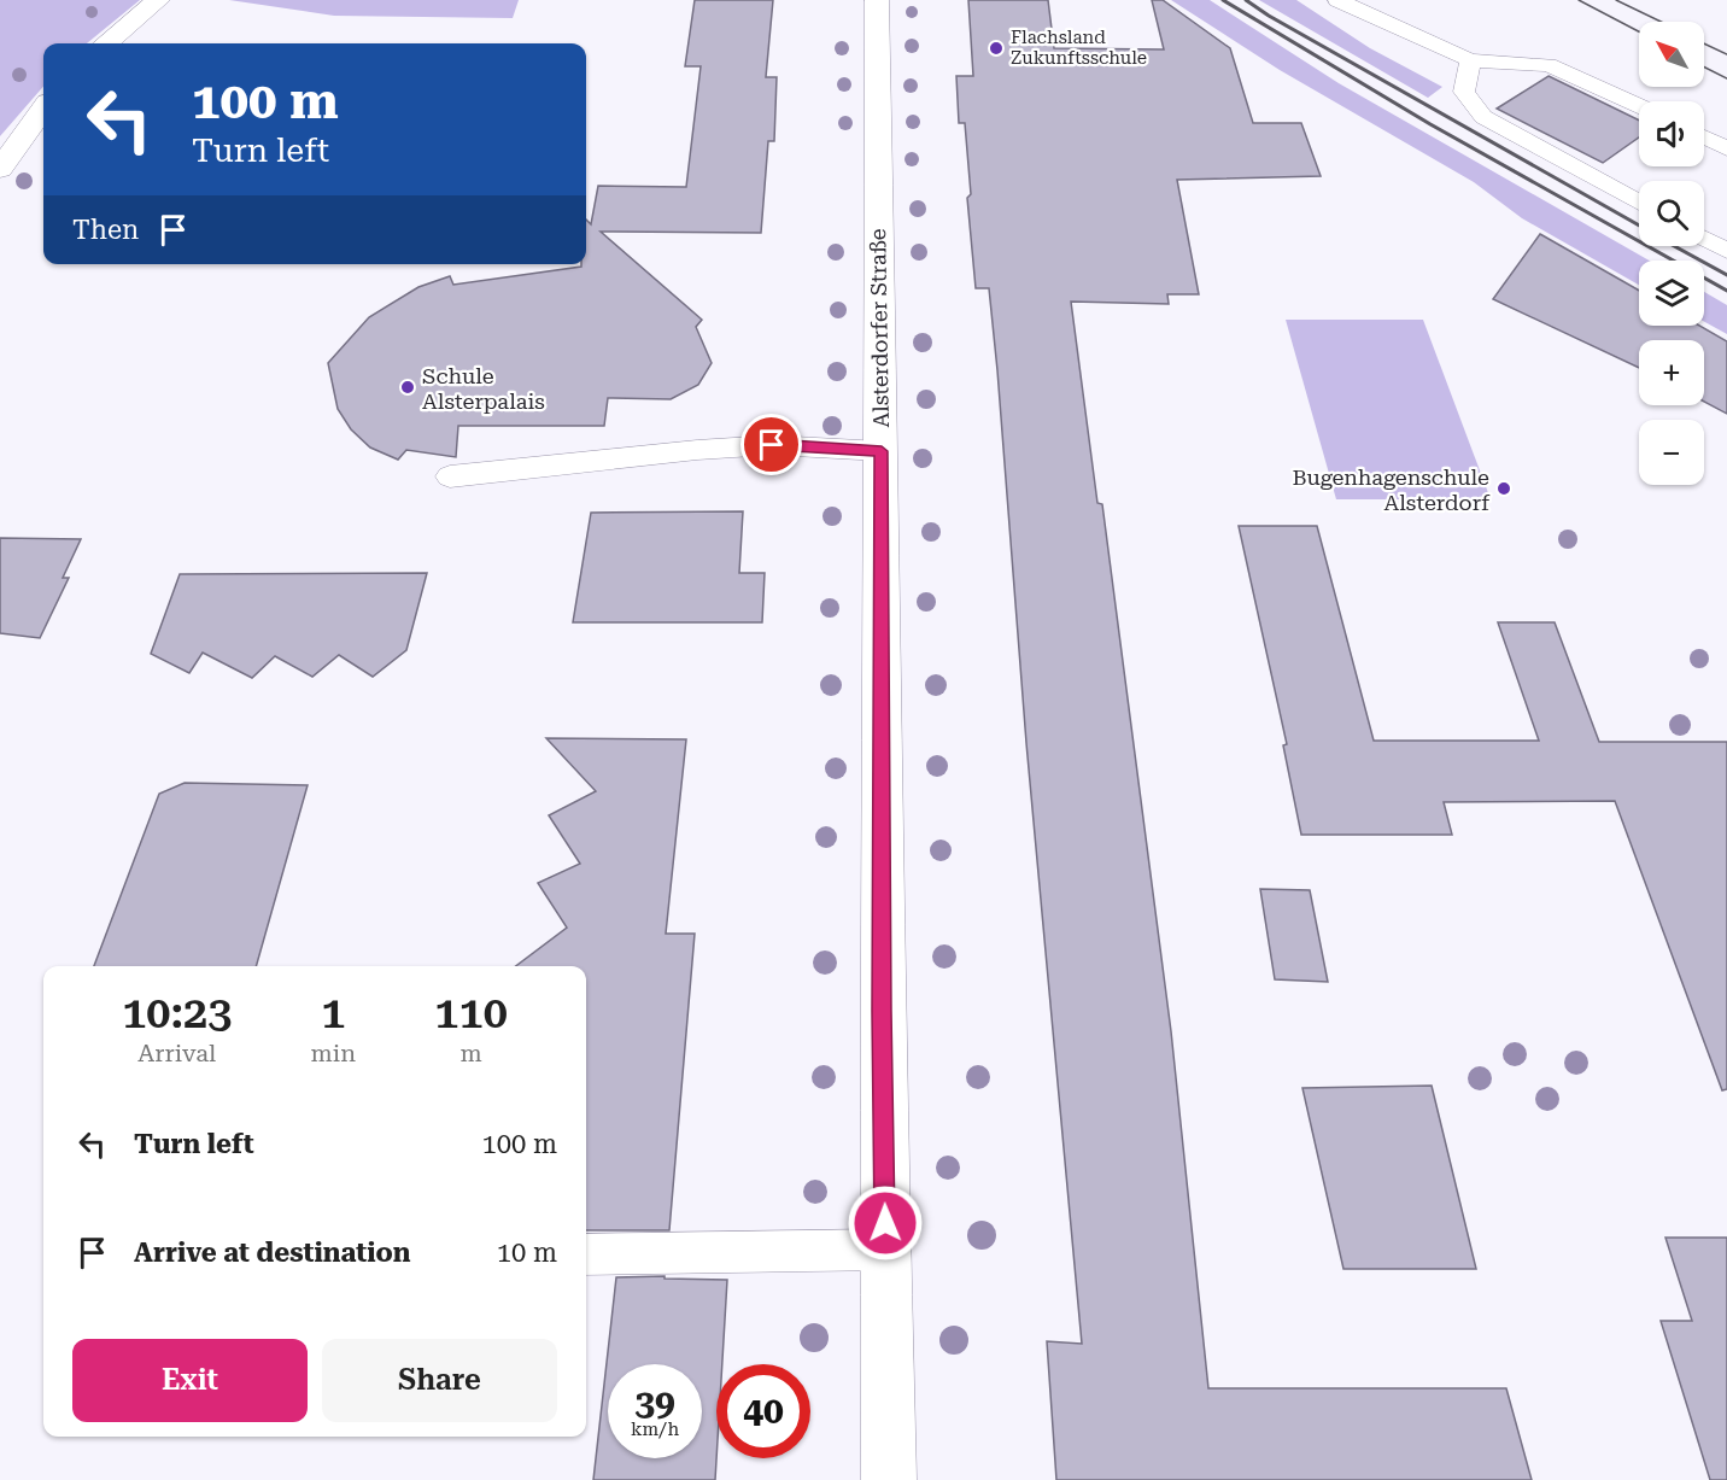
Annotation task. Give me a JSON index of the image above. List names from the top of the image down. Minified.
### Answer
{"streets":{"street":["Alsterdorfer Straße"]},"places":["Flachsland Zukunftsschule","Schule Alsterpalais","Bugenhagenschule Alsterdorf"],"north":"top left","page":{"map_buttons":["+","−"],"turn":["100 m","Turn left"],"then":"Then","eta":["10:23","Arrival","1","min","110","m"],"list":[{"name":"Turn left","value":"100 m"},{"name":"Arrive at destination","value":"10 m"}],"buttons":["Exit","Share"],"speed":"39 km/h","limit":"40"}}
